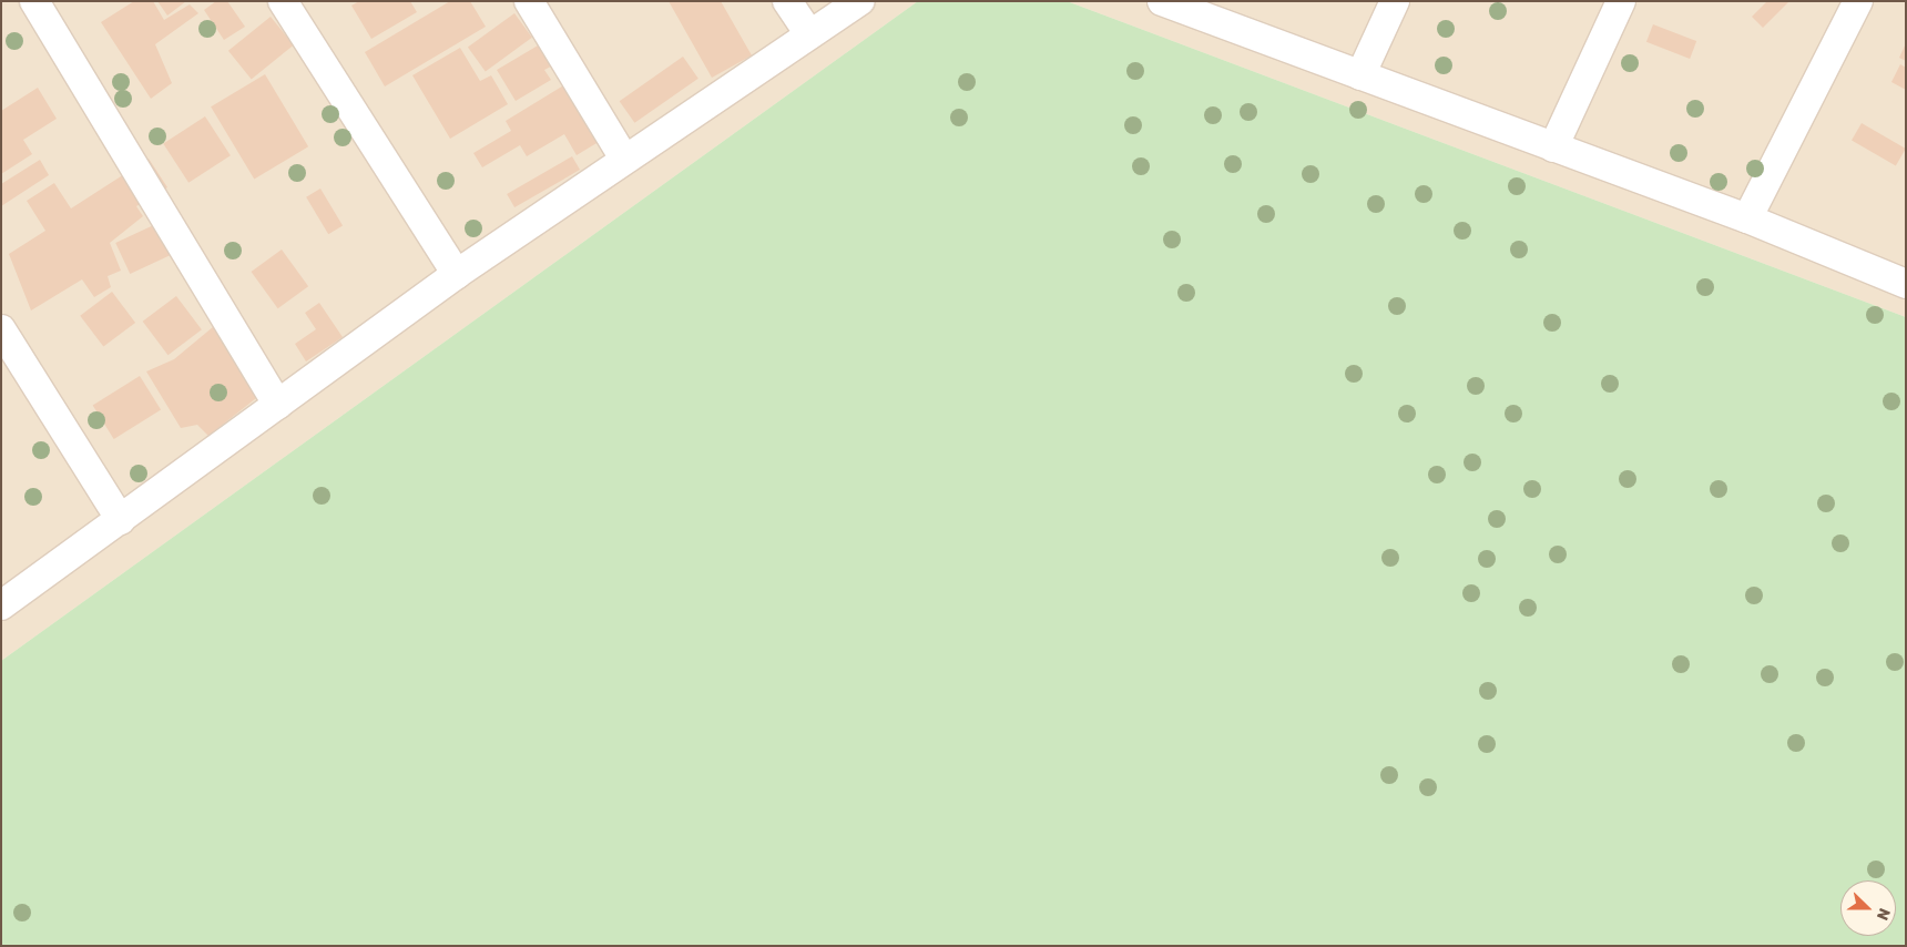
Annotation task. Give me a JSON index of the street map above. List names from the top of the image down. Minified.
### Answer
{"north":"right"}
